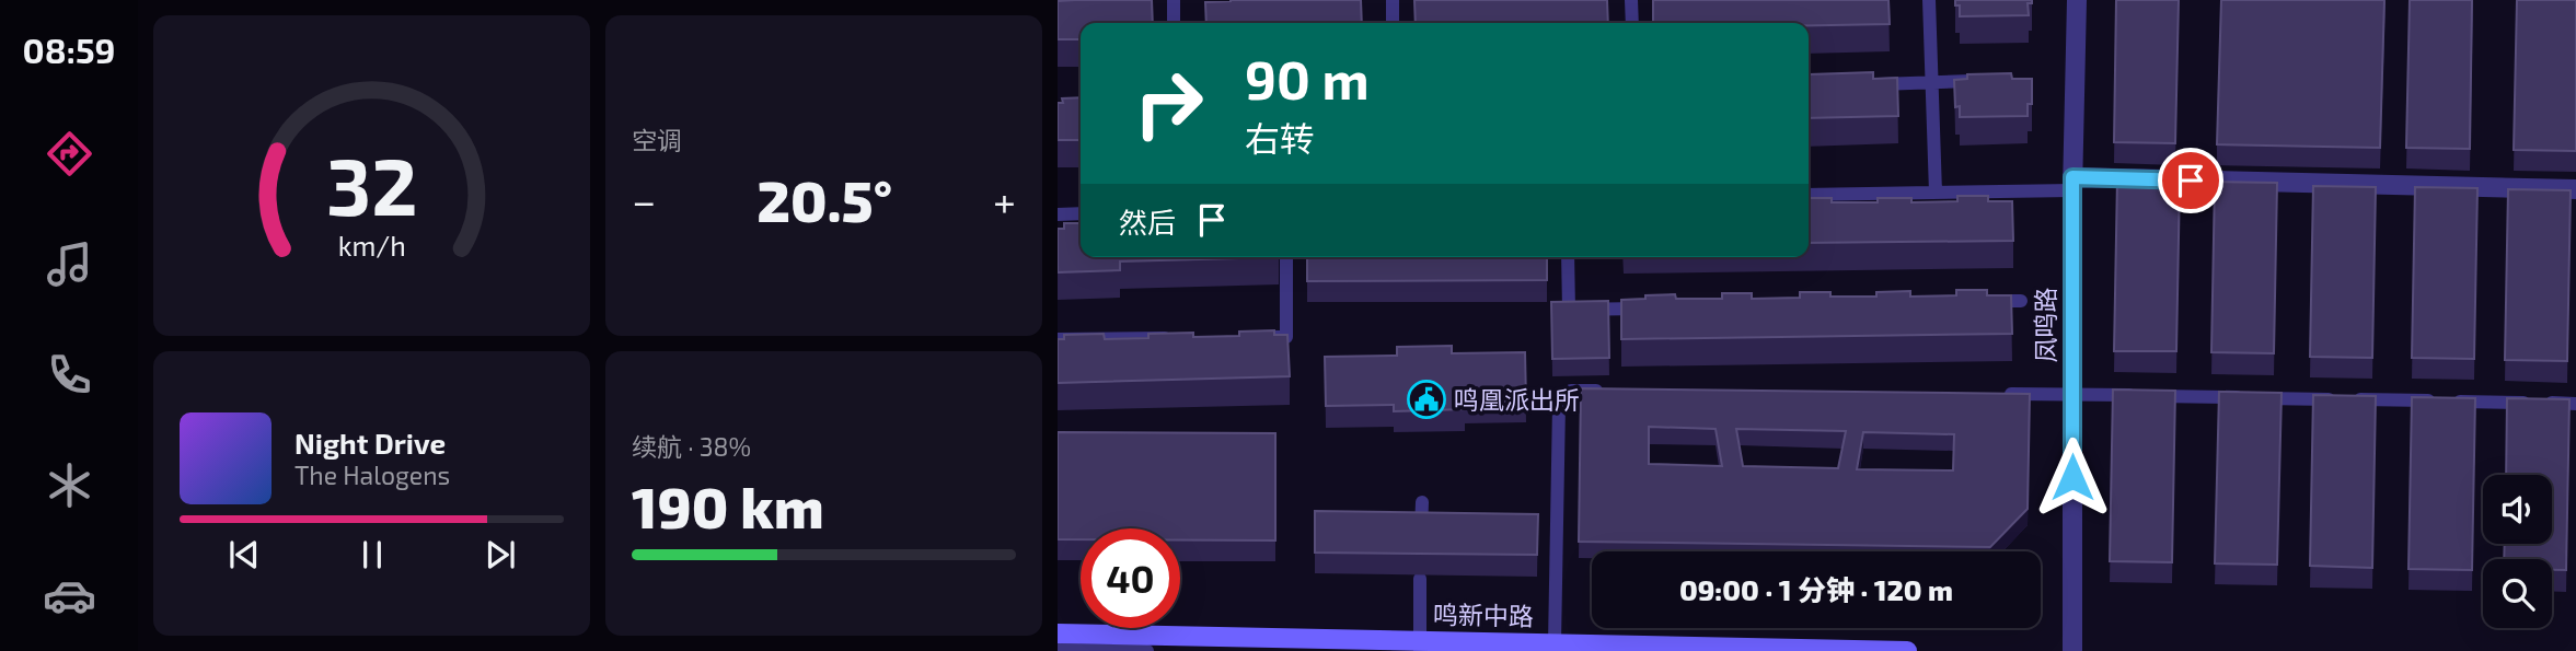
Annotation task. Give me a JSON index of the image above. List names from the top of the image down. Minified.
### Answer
{"streets":{"main road":["鸣新中路"],"street":["凤鸣路"]},"places":{"public building":["鸣凰派出所"]},"page":{"tabs":"08:59","tile":["空调",["续航 · 38%","190 km"]],"turn":["90 m","右转"],"heat":["−","20.5°","+"],"then":"然后","song":["Night Drive","The Halogens"],"limit":"40","trip":"09:00 · 1 分钟 · 120 m","gauge":["32","km/h"]}}
